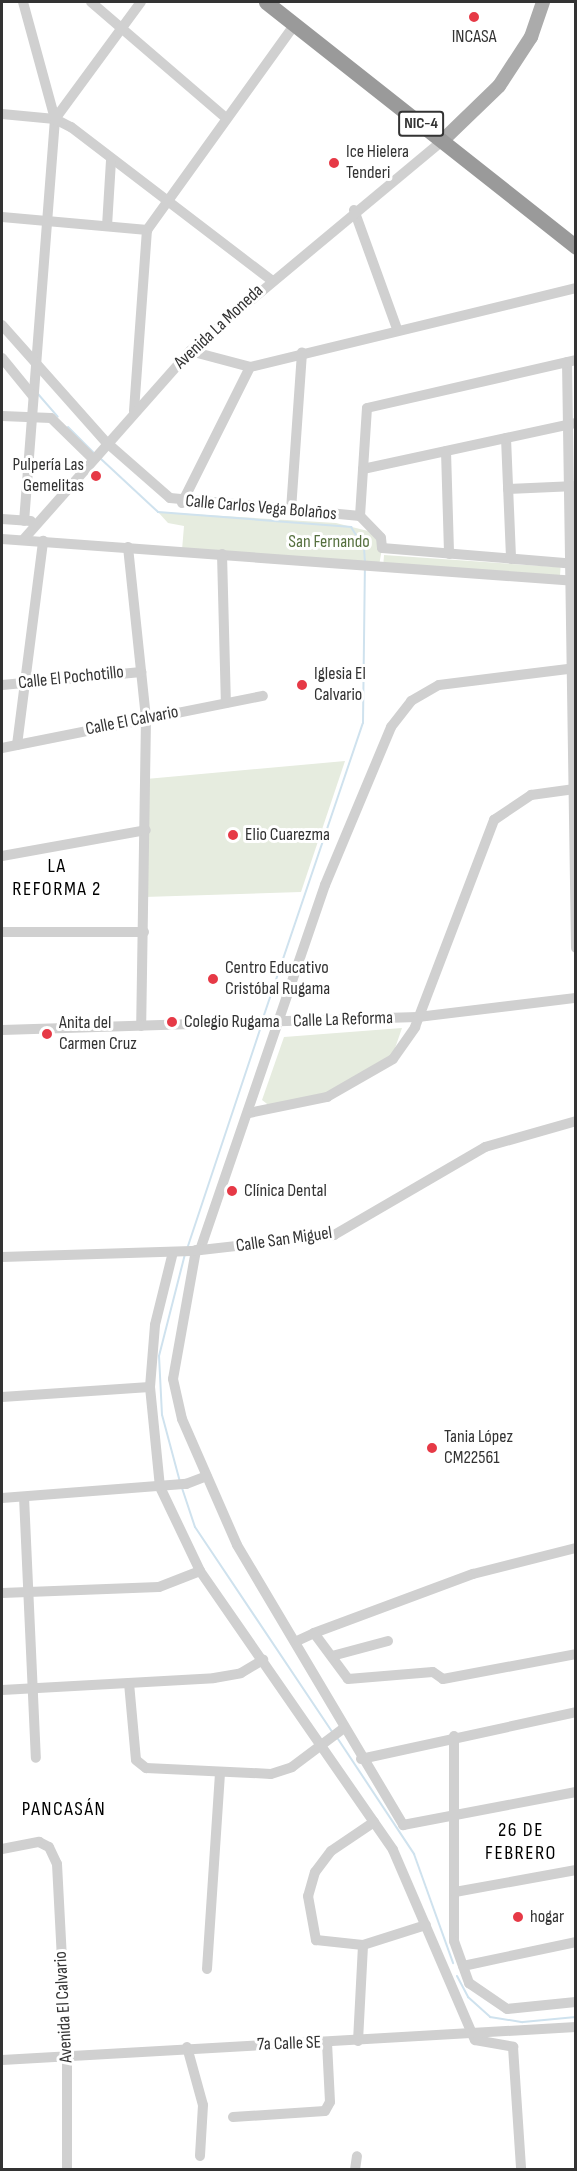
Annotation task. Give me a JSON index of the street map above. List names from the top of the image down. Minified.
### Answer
{"streets":{"highway":["NIC-4"],"street":["Avenida La Moneda","Calle Carlos Vega Bolaños","Calle El Pochotillo","Calle El Calvario","Calle La Reforma","Calle San Miguel","Avenida El Calvario","7a Calle SE"]},"crossings":[["NIC-4","Avenida La Moneda"],["Avenida La Moneda","Calle Carlos Vega Bolaños"],["Avenida El Calvario","7a Calle SE"]],"districts":["LA REFORMA 2","PANCASÁN","26 DE FEBRERO"],"parks":["San Fernando"],"places":["INCASA","Ice Hielera Tenderi","Pulpería Las Gemelitas","Iglesia El Calvario","Elio Cuarezma","Centro Educativo Cristóbal Rugama","Colegio Rugama","Anita del Carmen Cruz","Clínica Dental","Tania López CM22561","hogar"]}
